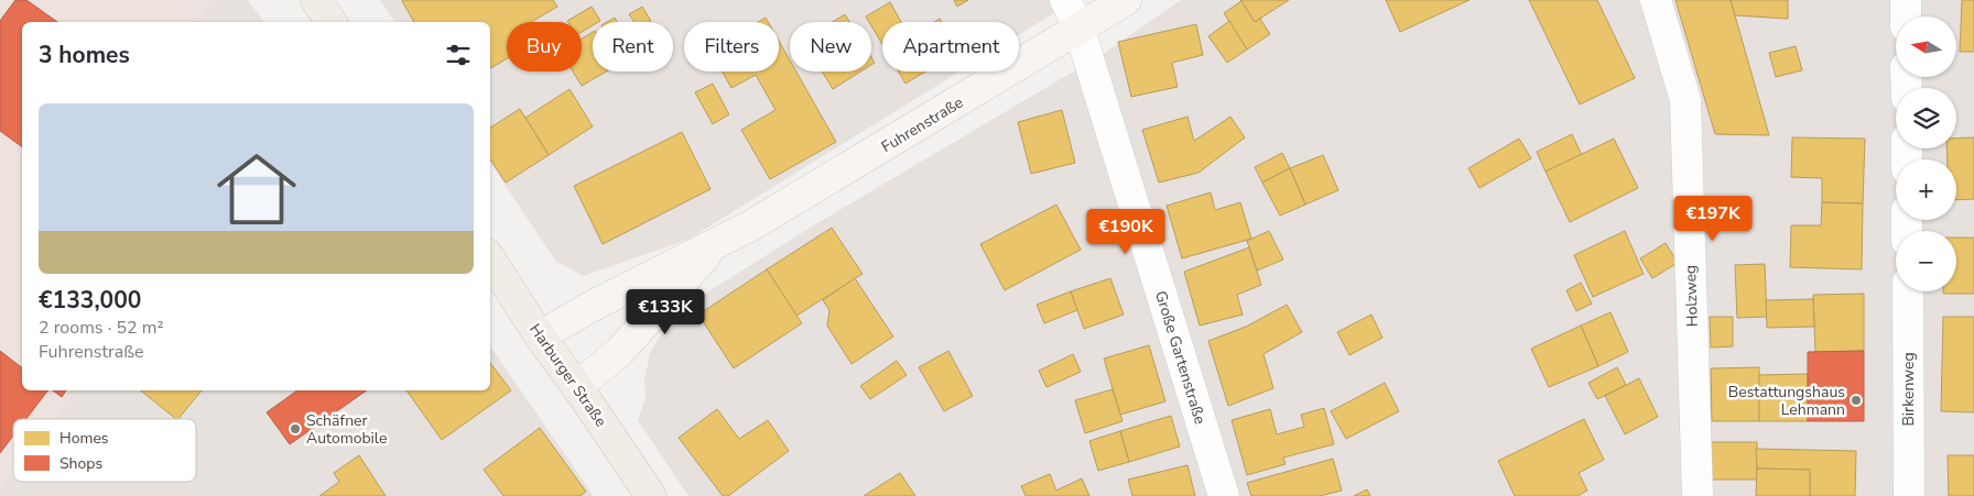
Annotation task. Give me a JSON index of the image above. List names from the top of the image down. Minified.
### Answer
{"streets":{"main road":["Harburger Straße"],"street":["Fuhrenstraße","Holzweg","Große Gartenstraße","Birkenweg"]},"crossings":[["Fuhrenstraße","Große Gartenstraße"],["Fuhrenstraße","Harburger Straße"]],"places":["Bestattungshaus Lehmann","Schäfner Automobile"],"legend":["Homes","Shops"],"north":"left","page":{"map_buttons":["+","−"],"chip":["Buy","Rent","Filters","New","Apartment"],"heading":"3 homes","list":[{"name":"€133,000","note":"2 rooms · 52 m² · Fuhrenstraße"}],"price":["€197K","€190K","€133K"]}}
